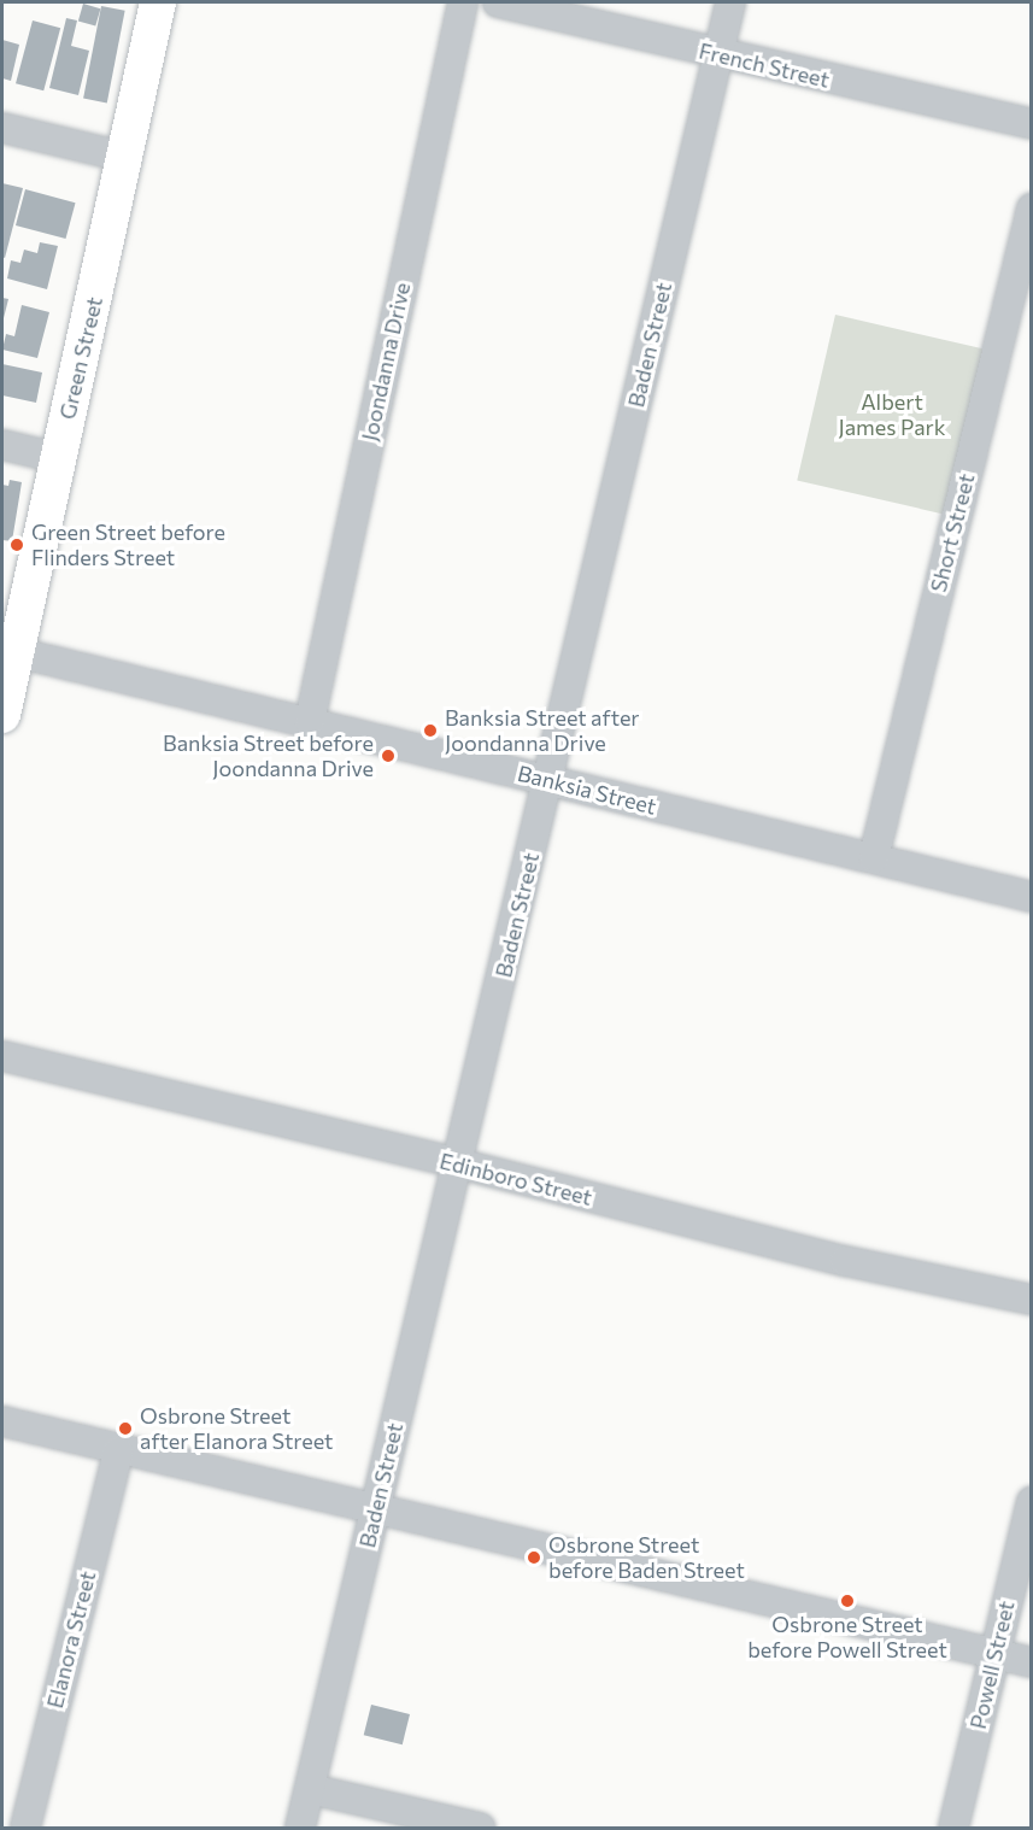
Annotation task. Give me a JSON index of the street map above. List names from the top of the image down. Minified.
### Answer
{"streets":{"main road":["Green Street"],"street":["French Street","Baden Street","Joondanna Drive","Short Street","Banksia Street","Edinboro Street","Elanora Street","Powell Street"]},"crossings":[["French Street","Baden Street"],["Baden Street","Banksia Street"],["Baden Street","Edinboro Street"],["Green Street","Banksia Street"],["Joondanna Drive","Banksia Street"],["Short Street","Banksia Street"]],"parks":["Albert James Park"],"places":["Green Street before Flinders Street","Banksia Street after Joondanna Drive","Banksia Street before Joondanna Drive","Osbrone Street after Elanora Street","Osbrone Street before Baden Street","Osbrone Street before Powell Street"]}
